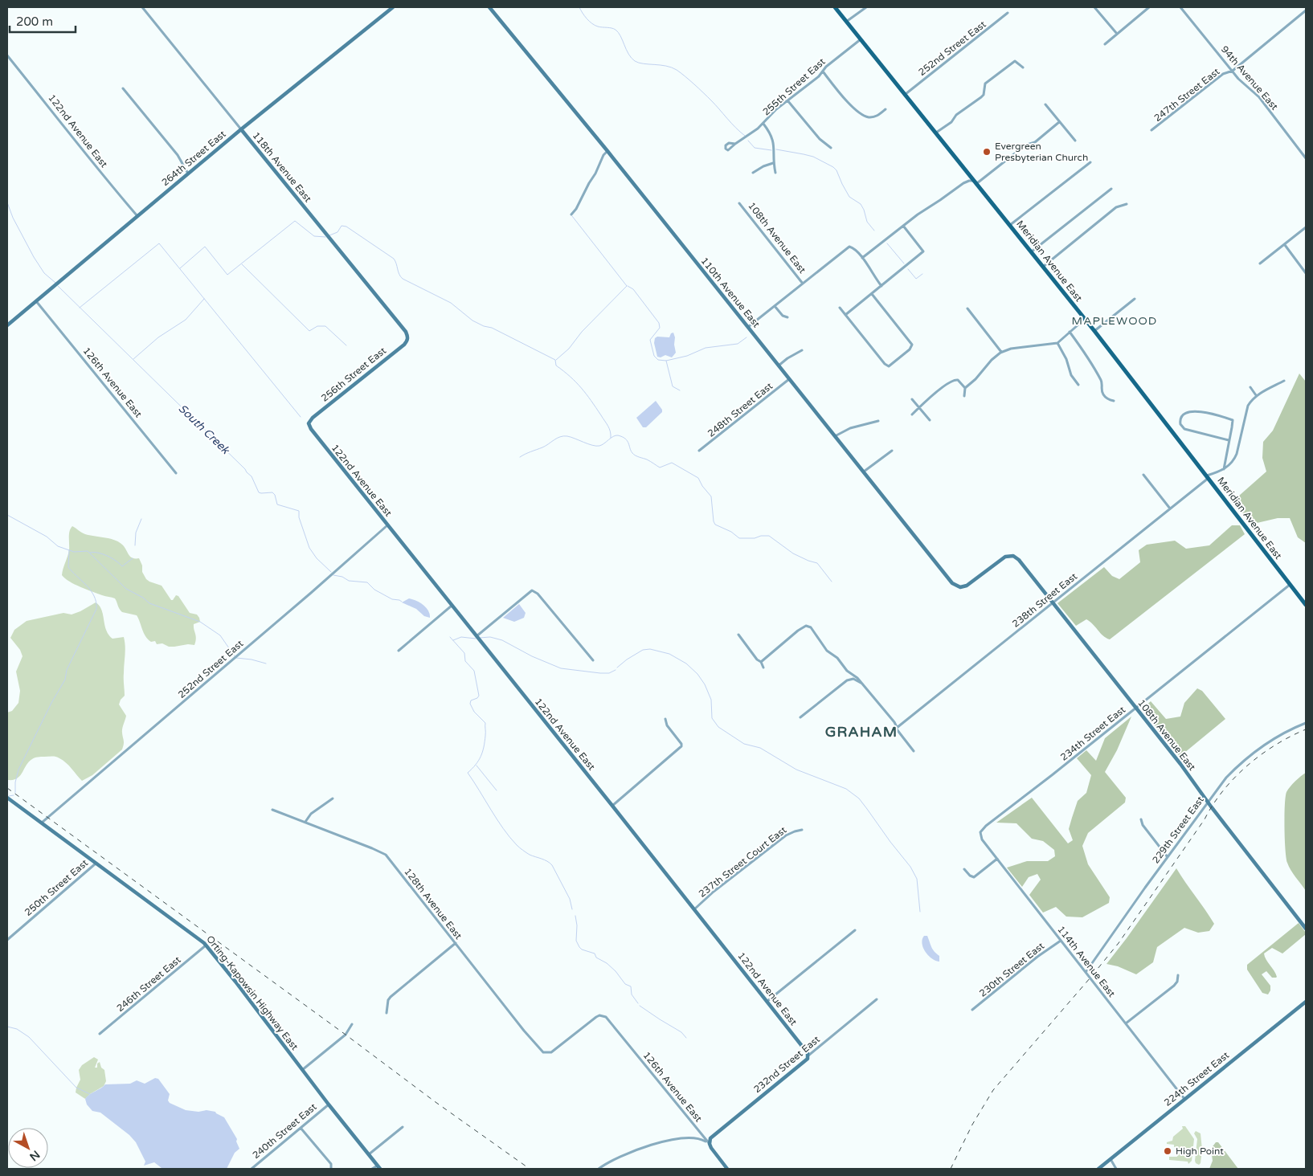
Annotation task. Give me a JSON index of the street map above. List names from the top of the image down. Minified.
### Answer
{"streets":{"main road":["Meridian Avenue East"],"street":["252nd Street East","94th Avenue East","255th Street East","247th Street East","122nd Avenue East","264th Street East","118th Avenue East","108th Avenue East","110th Avenue East","256th Street East","126th Avenue East","248th Street East","238th Street East","234th Street East","229th Street East","237th Street Court East","250th Street East","128th Avenue East","114th Avenue East","230th Street East","246th Street East","Orting-Kapowsin Highway East","232nd Street East","224th Street East","240th Street East"]},"crossings":[["252nd Street East","122nd Avenue East"],["252nd Street East","Meridian Avenue East"],["252nd Street East","Orting-Kapowsin Highway East"],["94th Avenue East","247th Street East"],["255th Street East","Meridian Avenue East"],["122nd Avenue East","264th Street East"],["122nd Avenue East","256th Street East"],["122nd Avenue East","237th Street Court East"],["122nd Avenue East","232nd Street East"],["264th Street East","118th Avenue East"],["264th Street East","126th Avenue East"],["118th Avenue East","256th Street East"],["108th Avenue East","110th Avenue East"],["108th Avenue East","238th Street East"],["108th Avenue East","234th Street East"],["108th Avenue East","229th Street East"],["Meridian Avenue East","238th Street East"],["Meridian Avenue East","234th Street East"],["110th Avenue East","248th Street East"],["126th Avenue East","128th Avenue East"],["126th Avenue East","232nd Street East"],["234th Street East","114th Avenue East"],["229th Street East","114th Avenue East"],["250th Street East","Orting-Kapowsin Highway East"],["114th Avenue East","230th Street East"],["114th Avenue East","224th Street East"],["246th Street East","Orting-Kapowsin Highway East"],["Orting-Kapowsin Highway East","240th Street East"]],"districts":["MAPLEWOOD","GRAHAM"],"water":["South Creek"],"places":["Evergreen Presbyterian Church","High Point"],"scale_bar":"200 m","north":"bottom right"}
